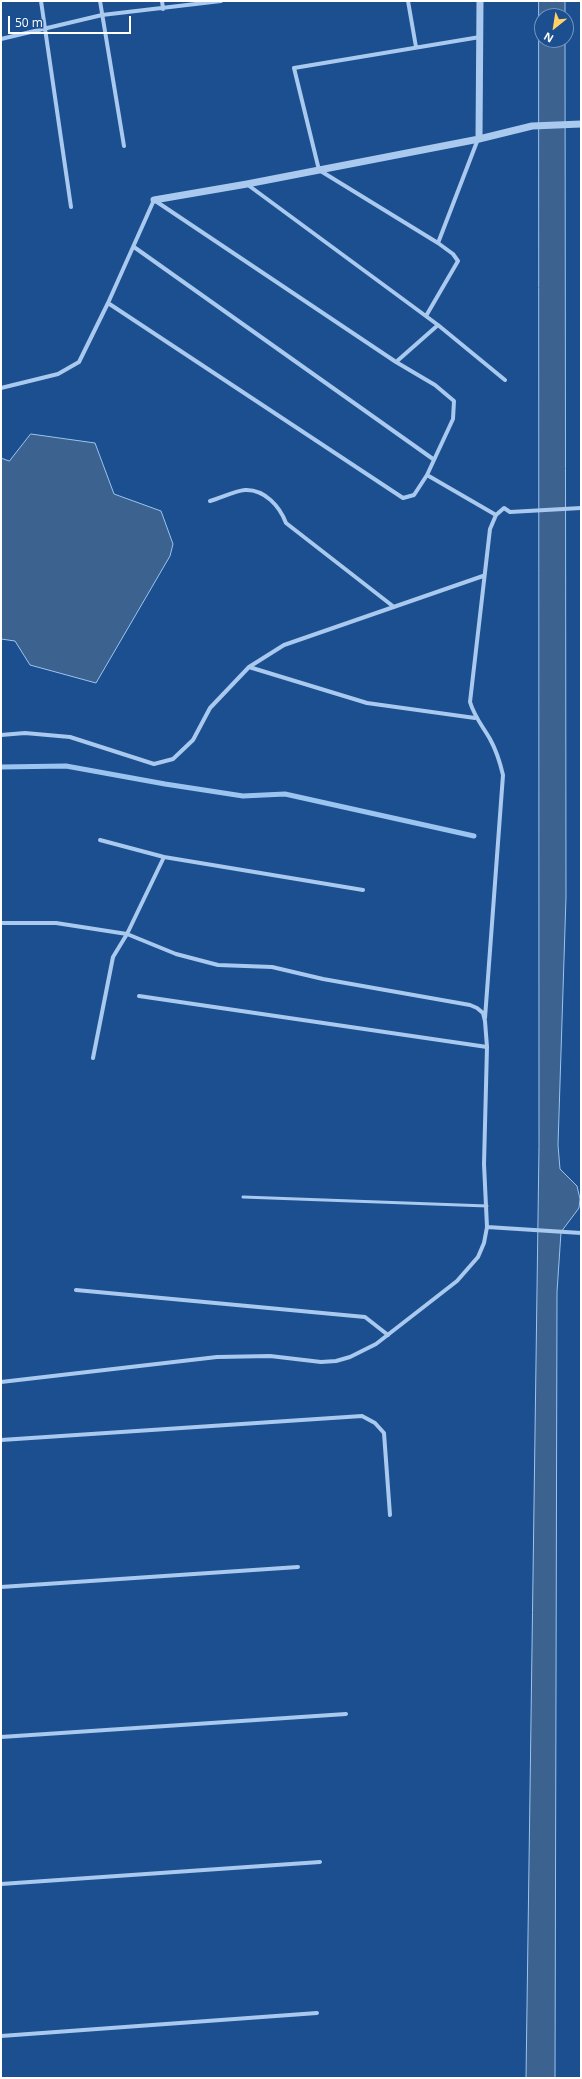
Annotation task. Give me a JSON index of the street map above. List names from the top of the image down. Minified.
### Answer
{"scale_bar":"50 m","north":"bottom left"}
